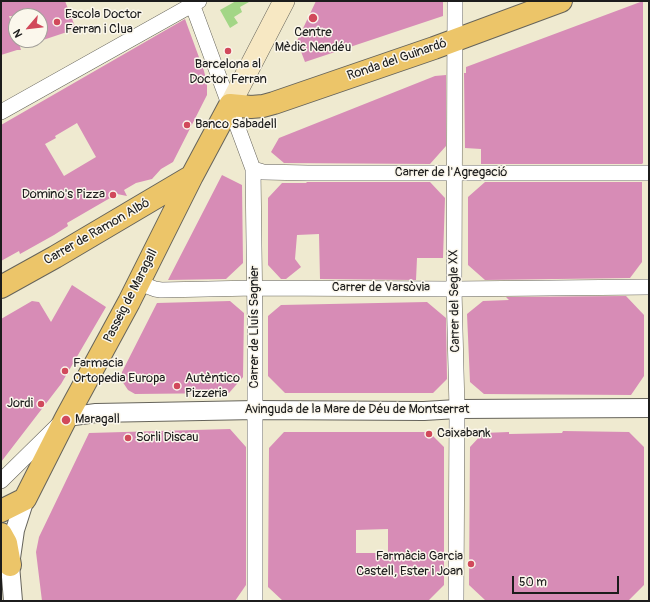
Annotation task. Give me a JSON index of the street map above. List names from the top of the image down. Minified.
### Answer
{"streets":{"main road":["Ronda del Guinardó","Carrer de Ramon Albó","Passeig de Maragall"],"street":["Carrer de l'Agregació","Carrer de Varsòvia","Carrer del Segle XX","Carrer de Lluís Sagnier","Avinguda de la Mare de Déu de Montserrat"]},"crossings":[["Ronda del Guinardó","Passeig de Maragall"],["Ronda del Guinardó","Carrer del Segle XX"],["Ronda del Guinardó","Carrer de Lluís Sagnier"],["Carrer de l'Agregació","Carrer del Segle XX"],["Carrer de l'Agregació","Carrer de Lluís Sagnier"],["Carrer de Ramon Albó","Passeig de Maragall"],["Carrer de Varsòvia","Passeig de Maragall"],["Carrer de Varsòvia","Carrer del Segle XX"],["Carrer de Varsòvia","Carrer de Lluís Sagnier"],["Passeig de Maragall","Carrer de Lluís Sagnier"],["Passeig de Maragall","Avinguda de la Mare de Déu de Montserrat"],["Carrer del Segle XX","Avinguda de la Mare de Déu de Montserrat"],["Carrer de Lluís Sagnier","Avinguda de la Mare de Déu de Montserrat"]],"places":["Centre Mèdic Nendéu","Escola Doctor Ferran i Clua","Barcelona al Doctor Ferran","Banco Sabadell","Domino's Pizza","Farmacia Ortopedia Europa","Autèntico Pizzeria","Jordi","Maragall","Caixabank","Sorli Discau","Farmàcia Garcia Castell, Ester i Joan"],"scale_bar":"50 m","north":"bottom left"}
